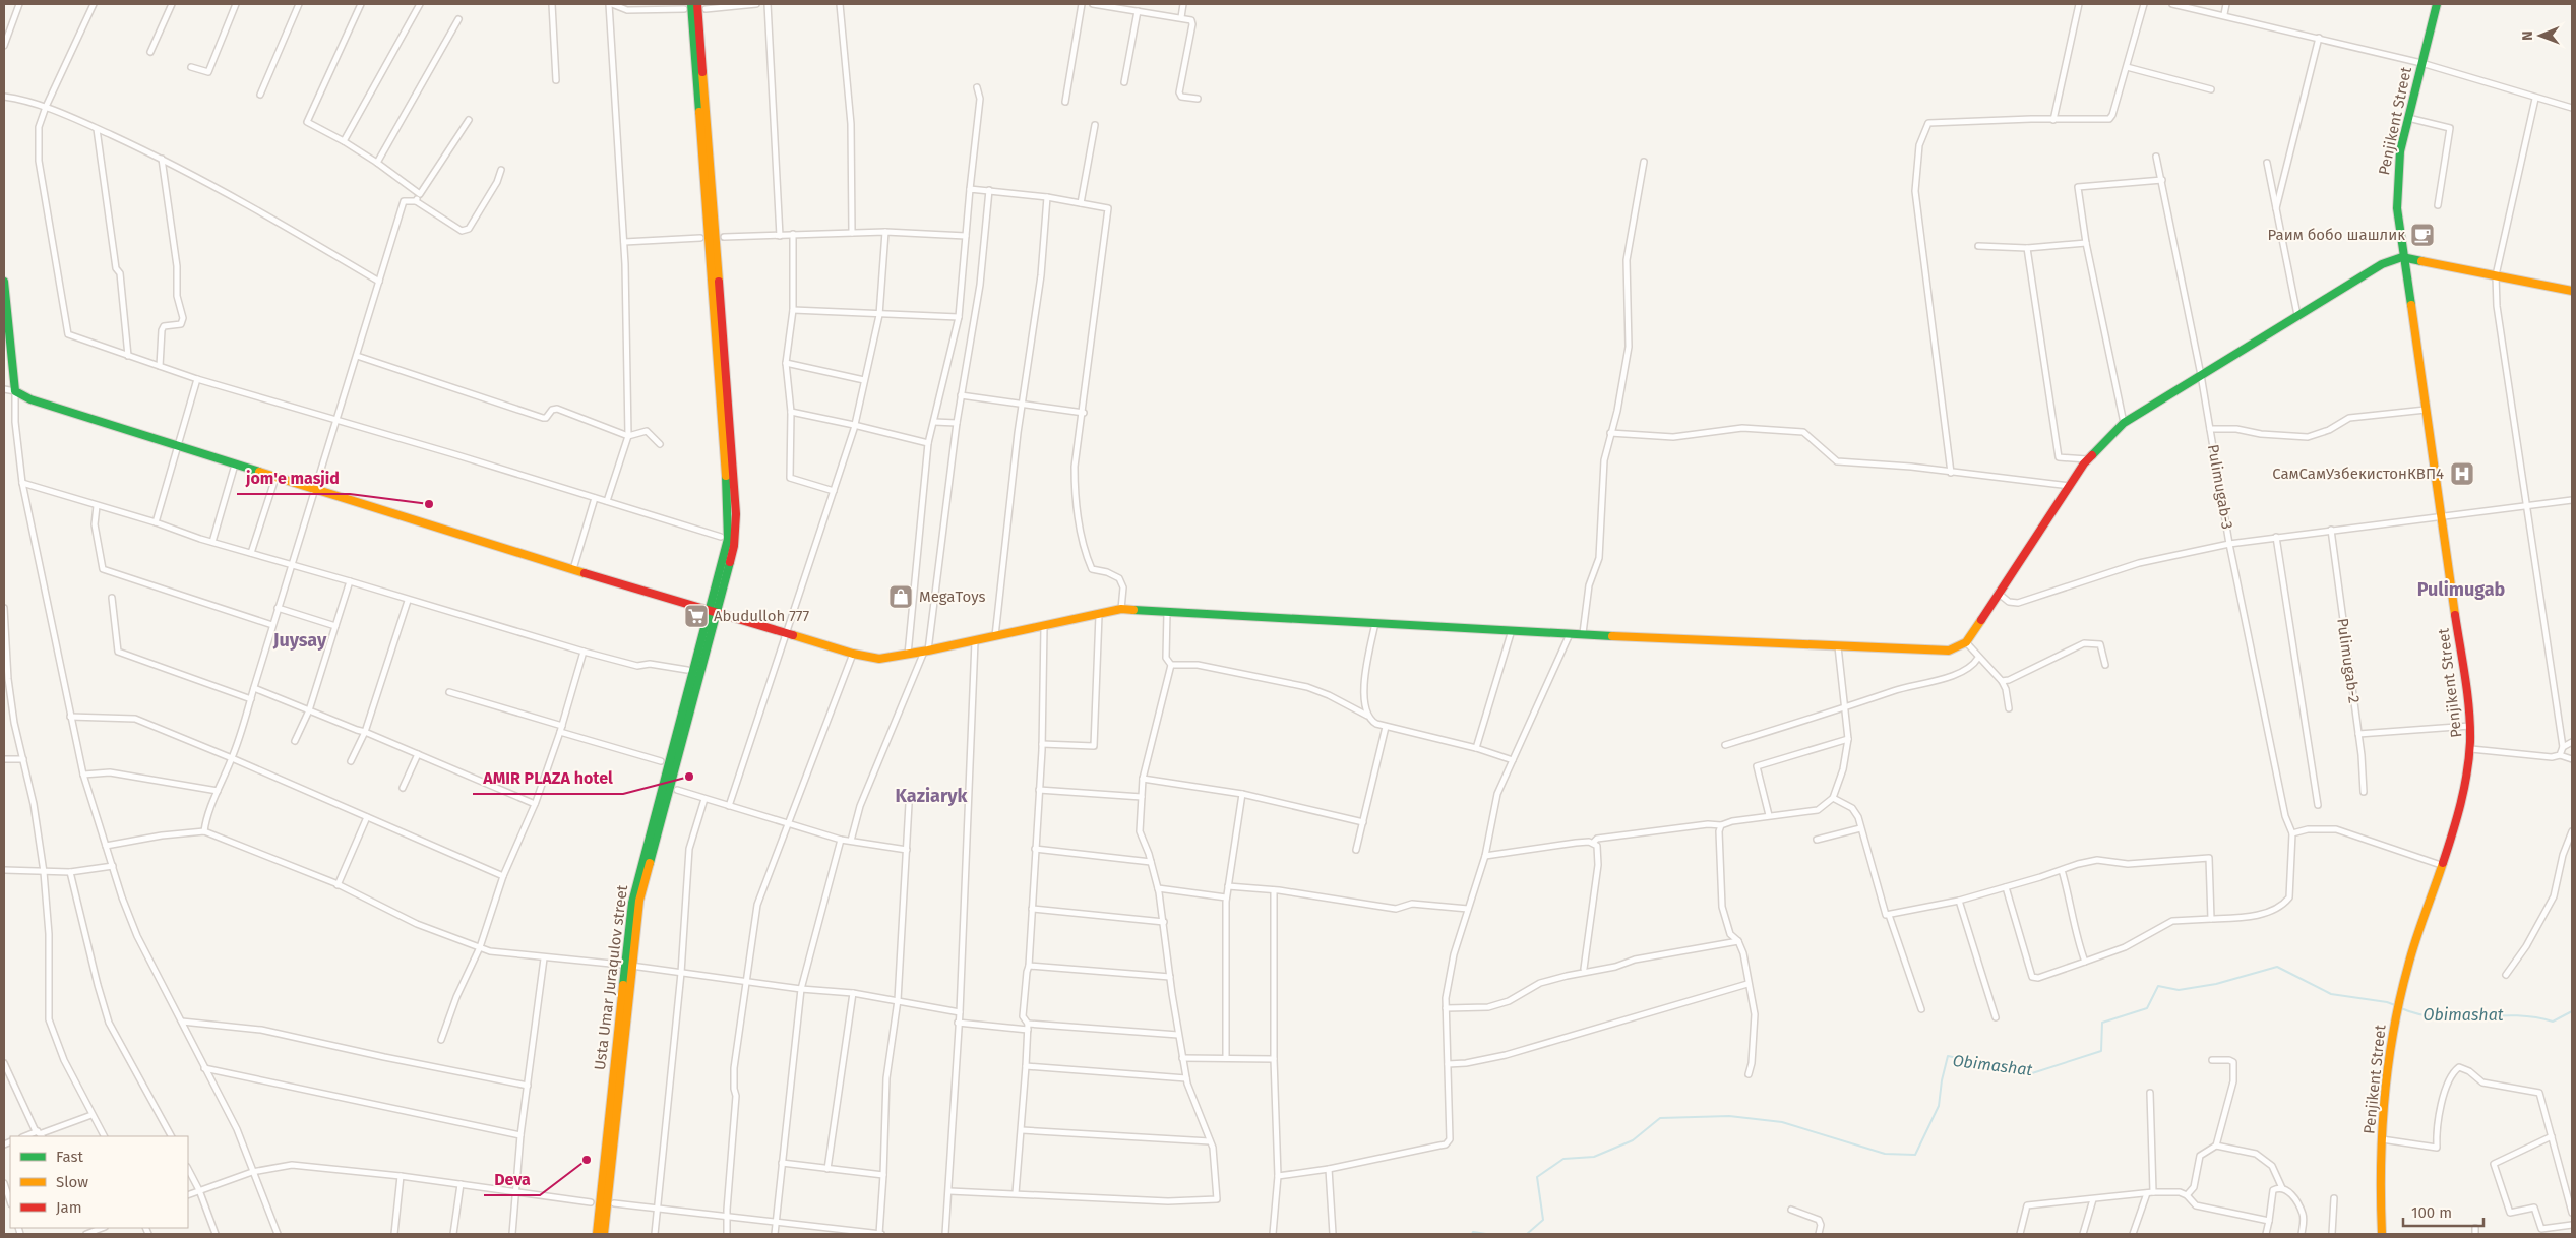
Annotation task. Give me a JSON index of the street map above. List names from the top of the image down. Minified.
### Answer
{"streets":{"main road":["Penjikent Street","Usta Umar Juraqulov street"],"street":["Pulimugab-3","Pulimugab-2"]},"districts":["Pulimugab","Juysay","Kaziaryk"],"water":["Obimashat"],"places":{"cafe":["Раим бобо шашлик"],"hospital":["СамСамУзбекистонКВП4"],"other":["jom'e masjid","AMIR PLAZA hotel","Deva"],"shop":["MegaToys"],"supermarket":["Abudulloh 777"]},"legend":["Fast","Slow","Jam"],"scale_bar":"100 m","north":"left"}
